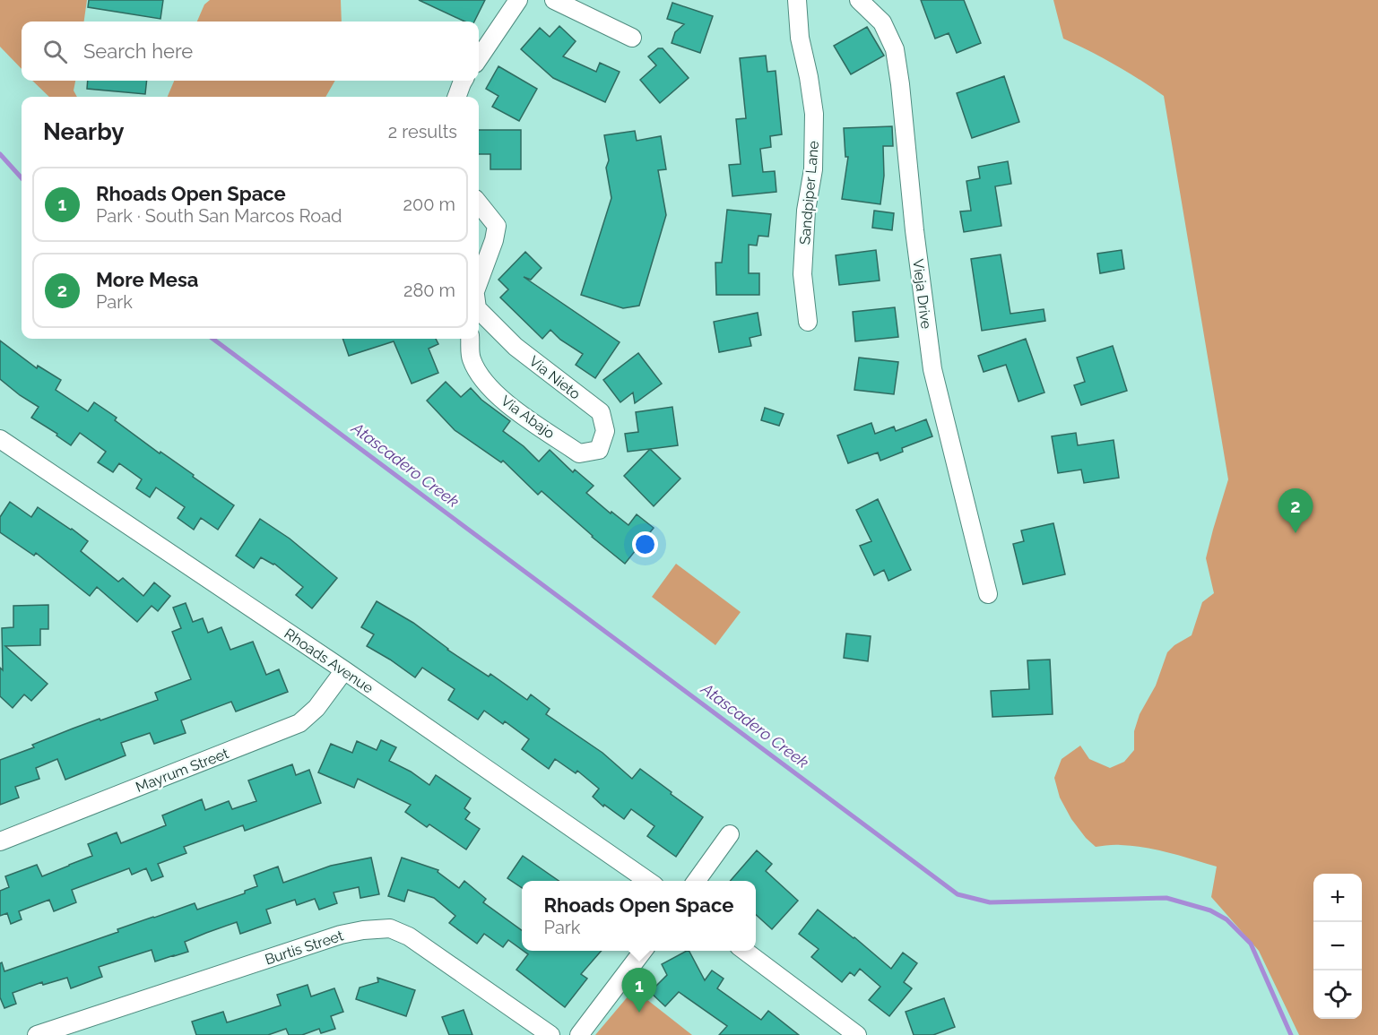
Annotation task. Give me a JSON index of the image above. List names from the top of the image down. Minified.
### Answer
{"streets":{"street":["Sandpiper Lane","Vieja Drive","Via Nieto","Via Abajo","Rhoads Avenue","Mayrum Street","Burtis Street"]},"crossings":[["Via Nieto","Via Abajo"],["Rhoads Avenue","Mayrum Street"]],"water":["Atascadero Creek"],"page":{"search":"Search here","heading":["Nearby","2 results"],"list":[{"mark":"1","name":"Rhoads Open Space","note":"Park · South San Marcos Road","value":"200 m"},{"mark":"2","name":"More Mesa","note":"Park","value":"280 m"}],"pins":["2","1"],"map_buttons":["+","−"],"popup":["Rhoads Open Space","Park"]}}
